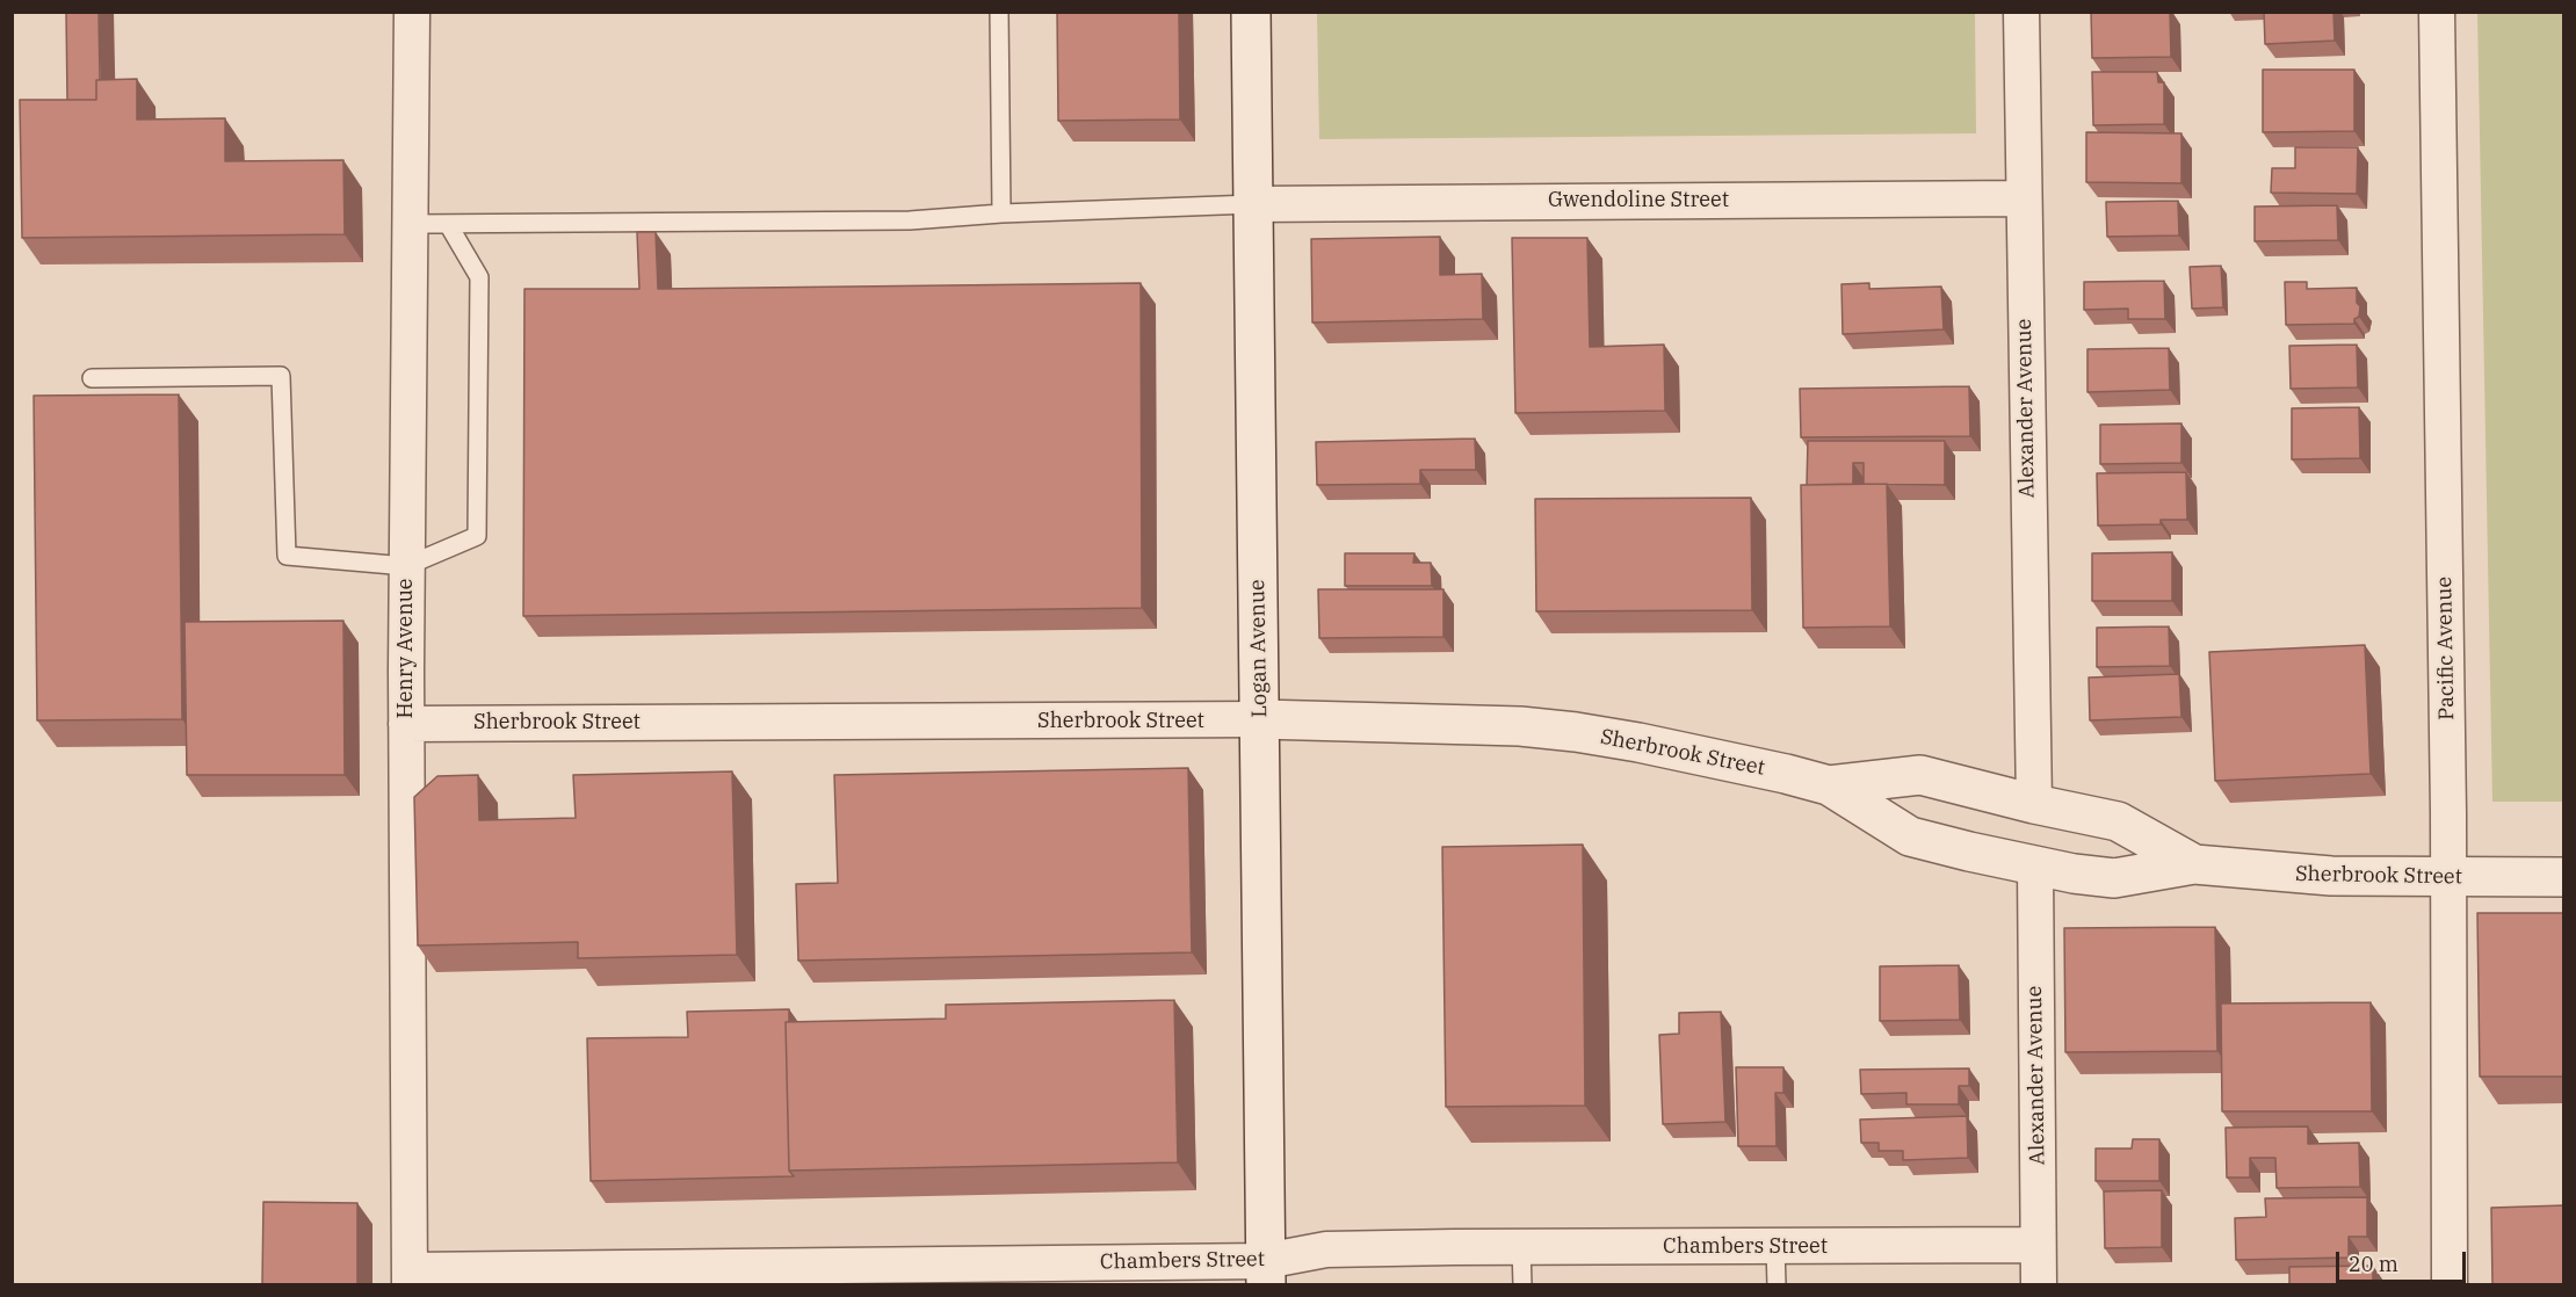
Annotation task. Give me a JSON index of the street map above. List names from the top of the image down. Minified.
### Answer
{"streets":{"street":["Gwendoline Street","Alexander Avenue","Henry Avenue","Logan Avenue","Pacific Avenue","Sherbrook Street","Chambers Street"]},"crossings":[["Gwendoline Street","Alexander Avenue"],["Gwendoline Street","Logan Avenue"],["Alexander Avenue","Sherbrook Street"],["Alexander Avenue","Chambers Street"],["Henry Avenue","Sherbrook Street"],["Henry Avenue","Chambers Street"],["Logan Avenue","Sherbrook Street"],["Logan Avenue","Chambers Street"],["Pacific Avenue","Sherbrook Street"]],"scale_bar":"20 m"}
